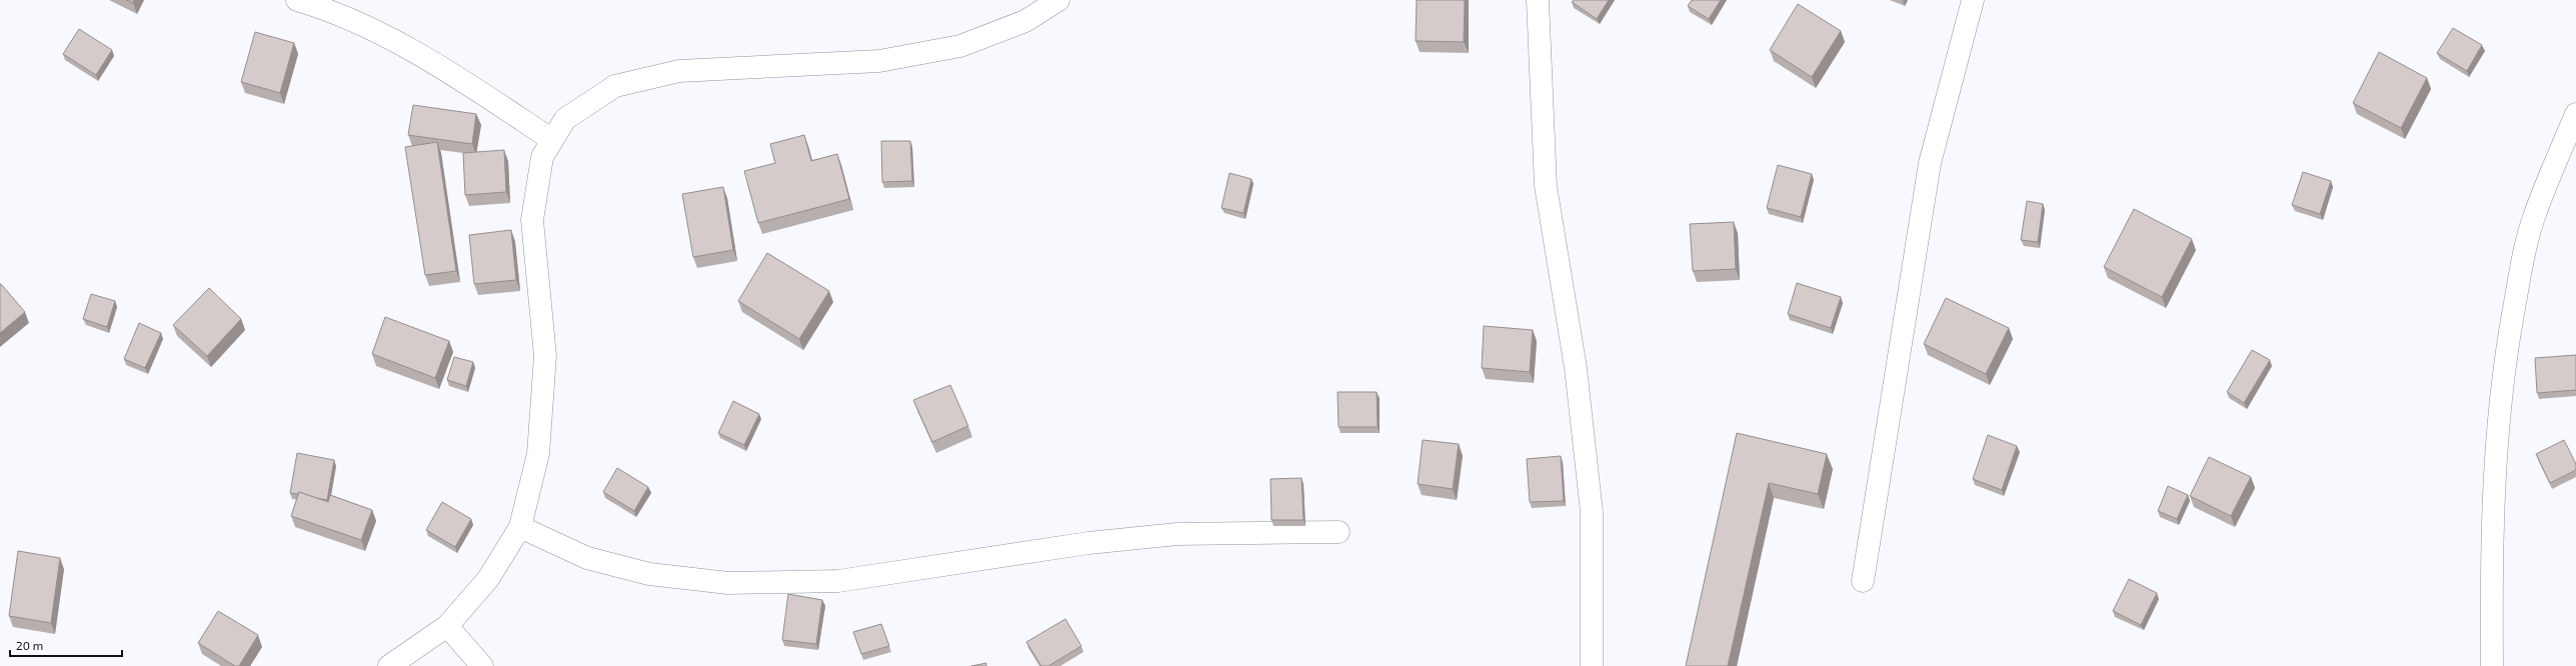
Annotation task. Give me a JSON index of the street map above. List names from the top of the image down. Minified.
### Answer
{"scale_bar":"20 m"}
